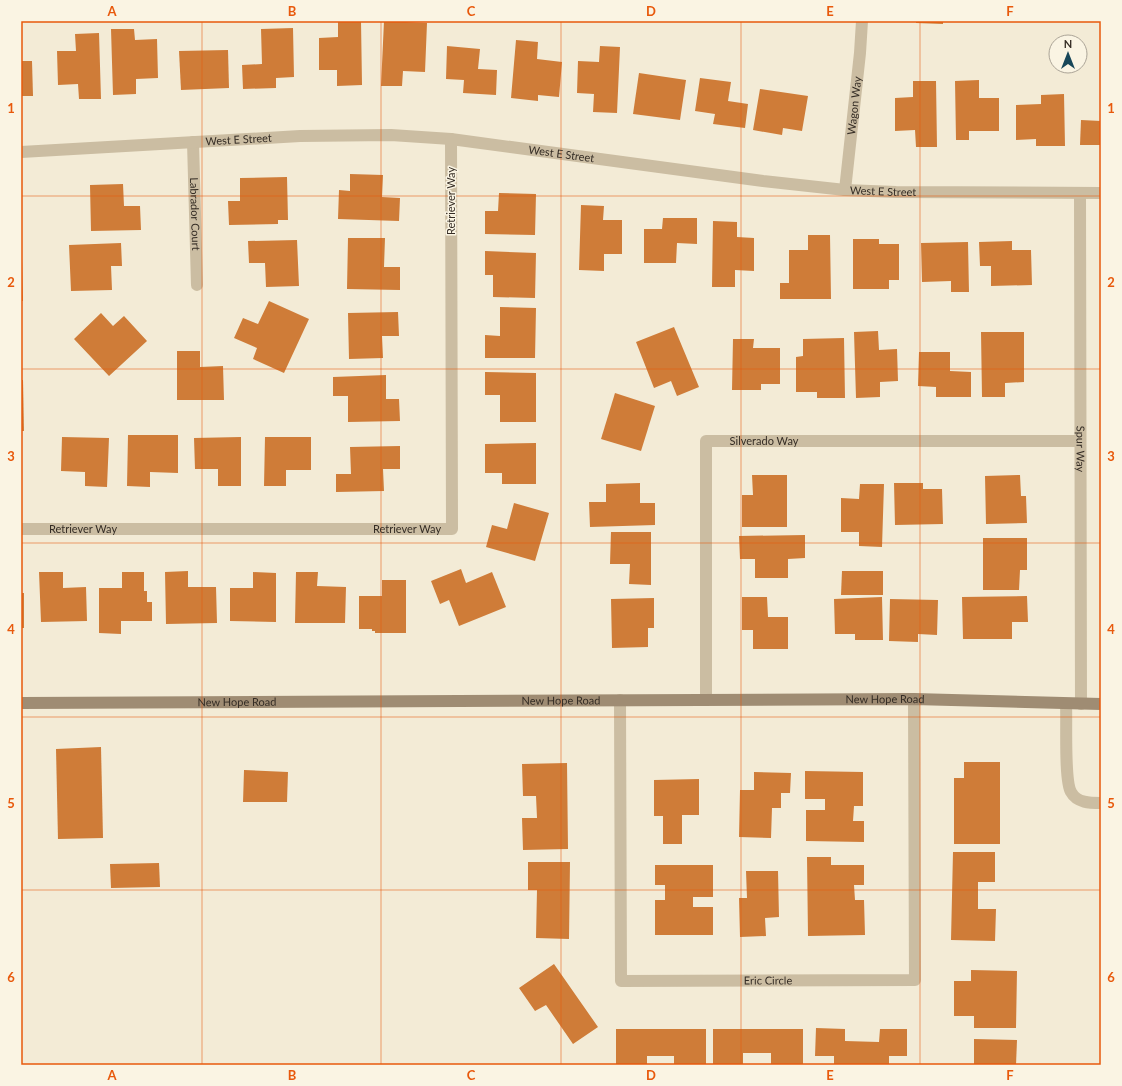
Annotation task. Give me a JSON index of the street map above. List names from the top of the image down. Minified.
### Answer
{"streets":{"main road":["New Hope Road"],"street":["Wagon Way","West E Street","Retriever Way","Labrador Court","Silverado Way","Spur Way","Eric Circle"]},"crossings":[["Wagon Way","West E Street"],["West E Street","Retriever Way"],["West E Street","Labrador Court"],["West E Street","Spur Way"],["Silverado Way","Spur Way"],["Silverado Way","New Hope Road"],["Spur Way","New Hope Road"],["New Hope Road","Eric Circle"]],"north":"top","grid":{"columns":["A","B","C","D","E","F"],"rows":["1","2","3","4","5","6"]}}
